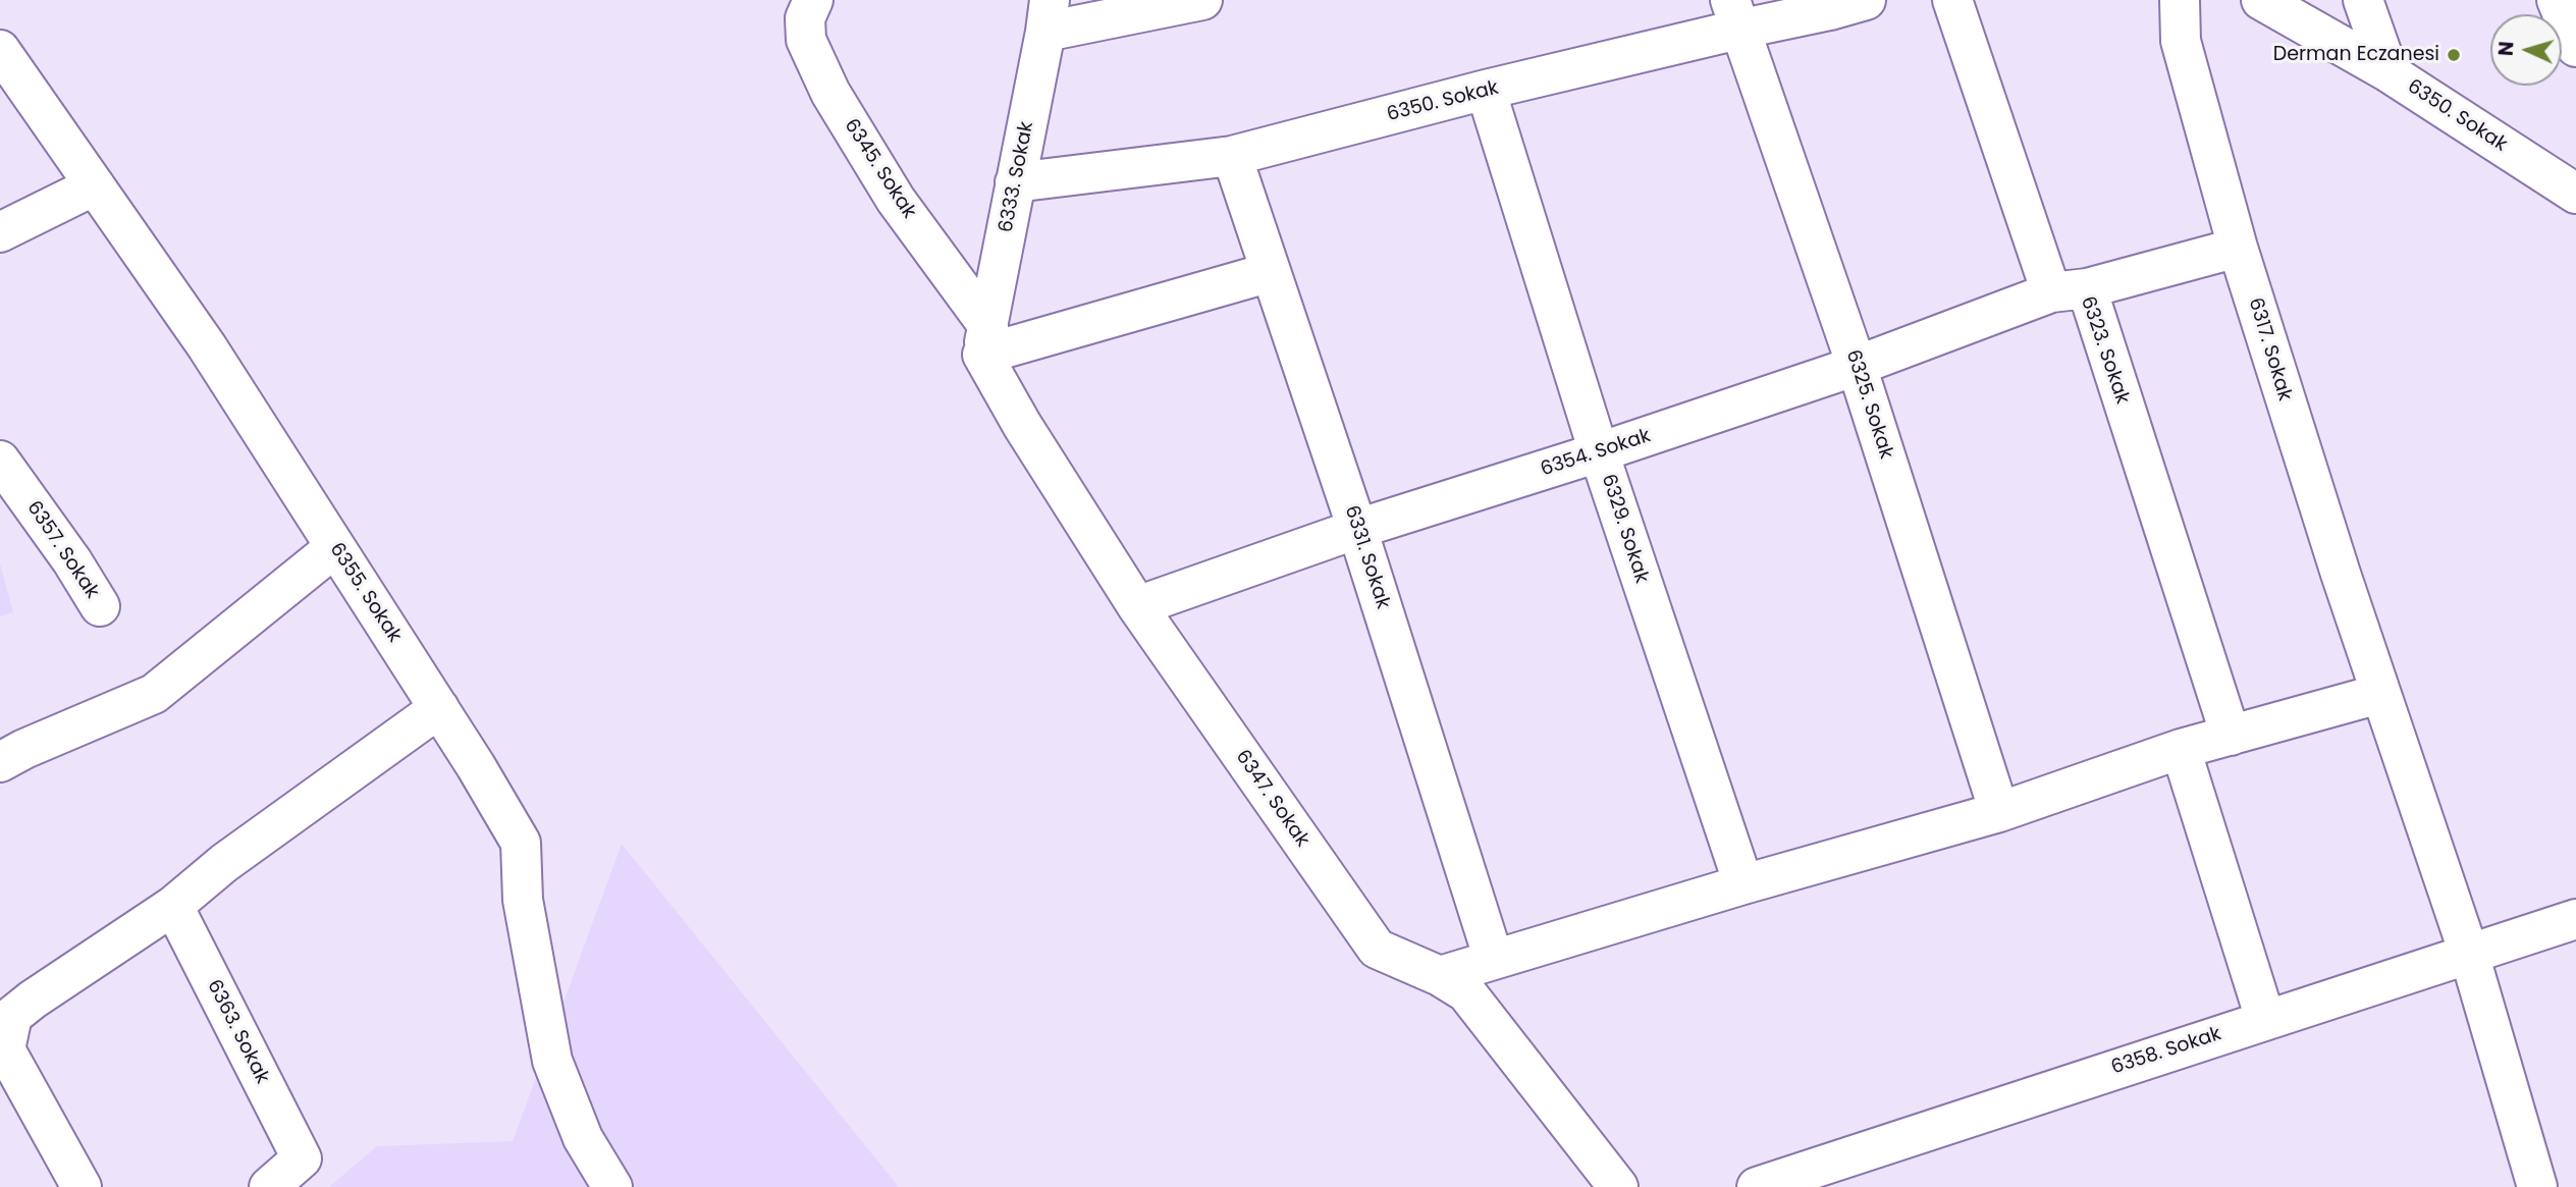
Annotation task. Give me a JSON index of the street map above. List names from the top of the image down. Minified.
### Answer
{"streets":{"street":["6350. Sokak","6345. Sokak","6333. Sokak","6317. Sokak","6323. Sokak","6325. Sokak","6354. Sokak","6329. Sokak","6357. Sokak","6331. Sokak","6355. Sokak","6347. Sokak","6363. Sokak","6358. Sokak"]},"crossings":[["6350. Sokak","6333. Sokak"],["6350. Sokak","6325. Sokak"],["6350. Sokak","6329. Sokak"],["6350. Sokak","6331. Sokak"],["6345. Sokak","6333. Sokak"],["6345. Sokak","6347. Sokak"],["6333. Sokak","6347. Sokak"],["6317. Sokak","6354. Sokak"],["6317. Sokak","6358. Sokak"],["6323. Sokak","6354. Sokak"],["6325. Sokak","6354. Sokak"],["6354. Sokak","6329. Sokak"],["6354. Sokak","6331. Sokak"],["6354. Sokak","6347. Sokak"]],"places":["Derman Eczanesi"],"north":"left"}
